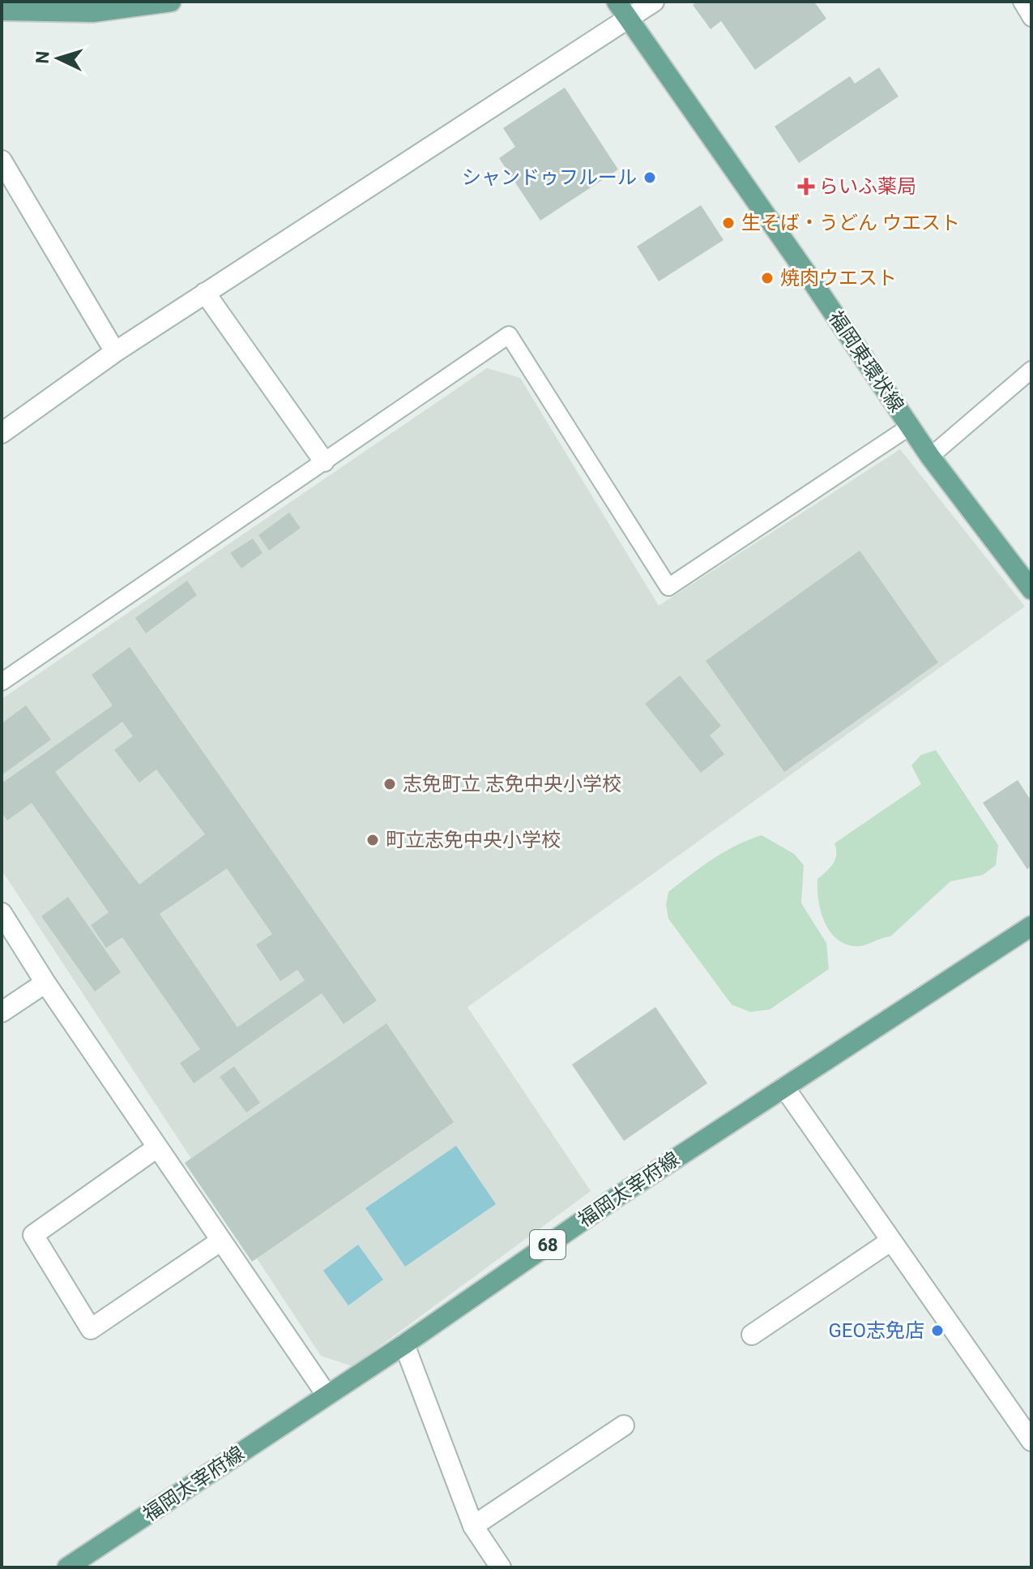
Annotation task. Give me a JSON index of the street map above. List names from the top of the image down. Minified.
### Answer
{"streets":{"main road":["福岡東環状線","福岡太宰府線","68"]},"places":{"other":["シャンドゥフルール","生そば・うどん ウエスト","焼肉ウエスト","志免町立 志免中央小学校","町立志免中央小学校","GEO志免店"],"health":["らいふ薬局"]},"north":"left"}
